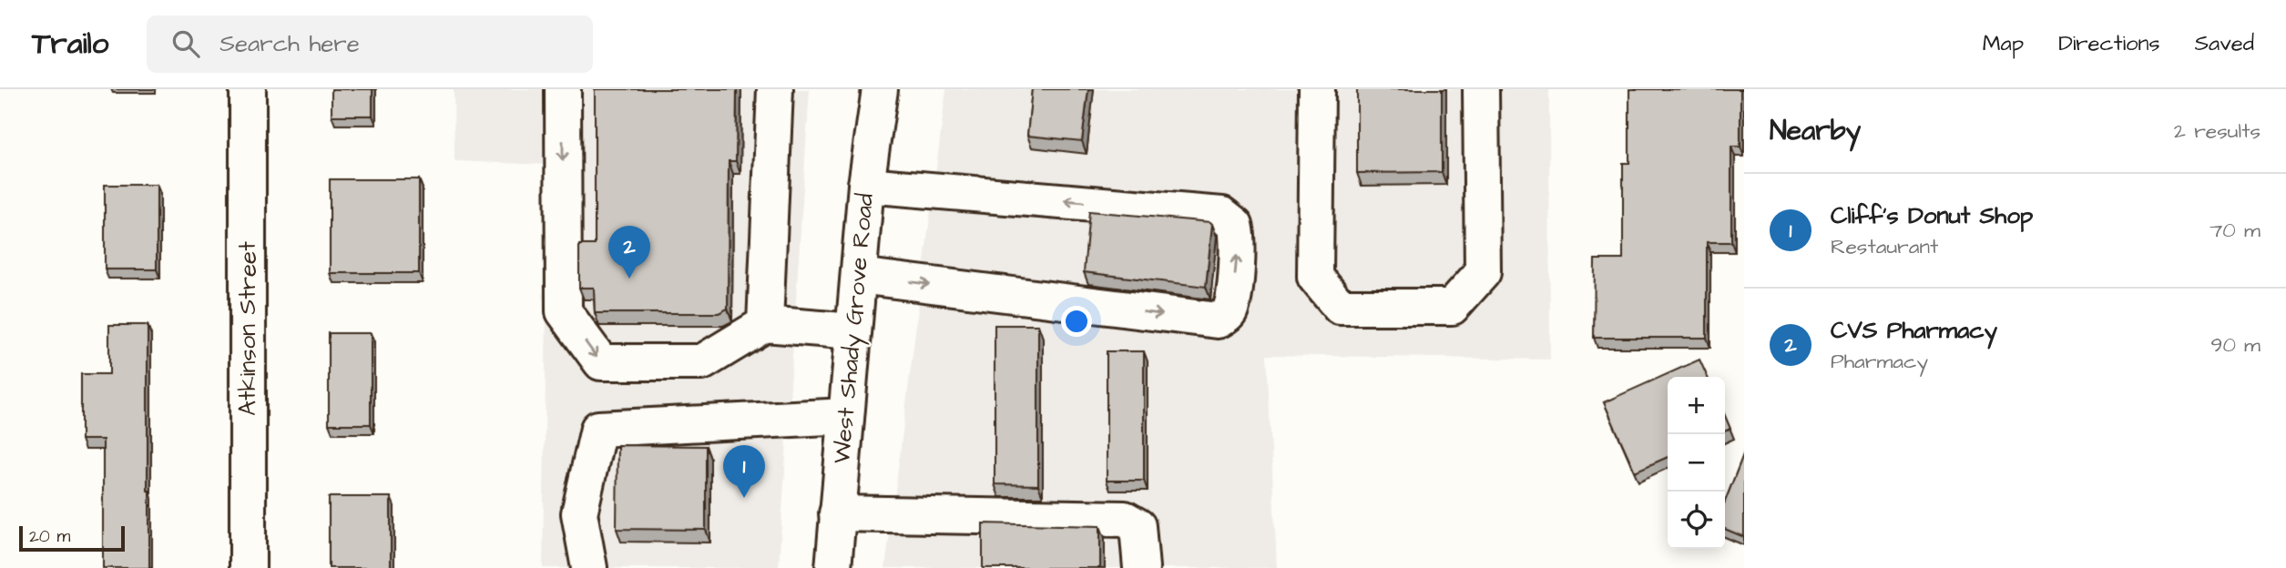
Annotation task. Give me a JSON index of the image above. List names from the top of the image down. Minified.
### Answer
{"streets":{"main road":["Atkinson Street","West Shady Grove Road"]},"scale_bar":"20 m","page":{"header":"Trailo","search":"Search here","nav":["Map","Directions","Saved"],"heading":["Nearby","2 results"],"list":[{"mark":"1","name":"Cliff's Donut Shop","note":"Restaurant","value":"70 m"},{"mark":"2","name":"CVS Pharmacy","note":"Pharmacy","value":"90 m"}],"pins":["2","1"],"map_buttons":["+","−"],"scale":"20 m"}}
